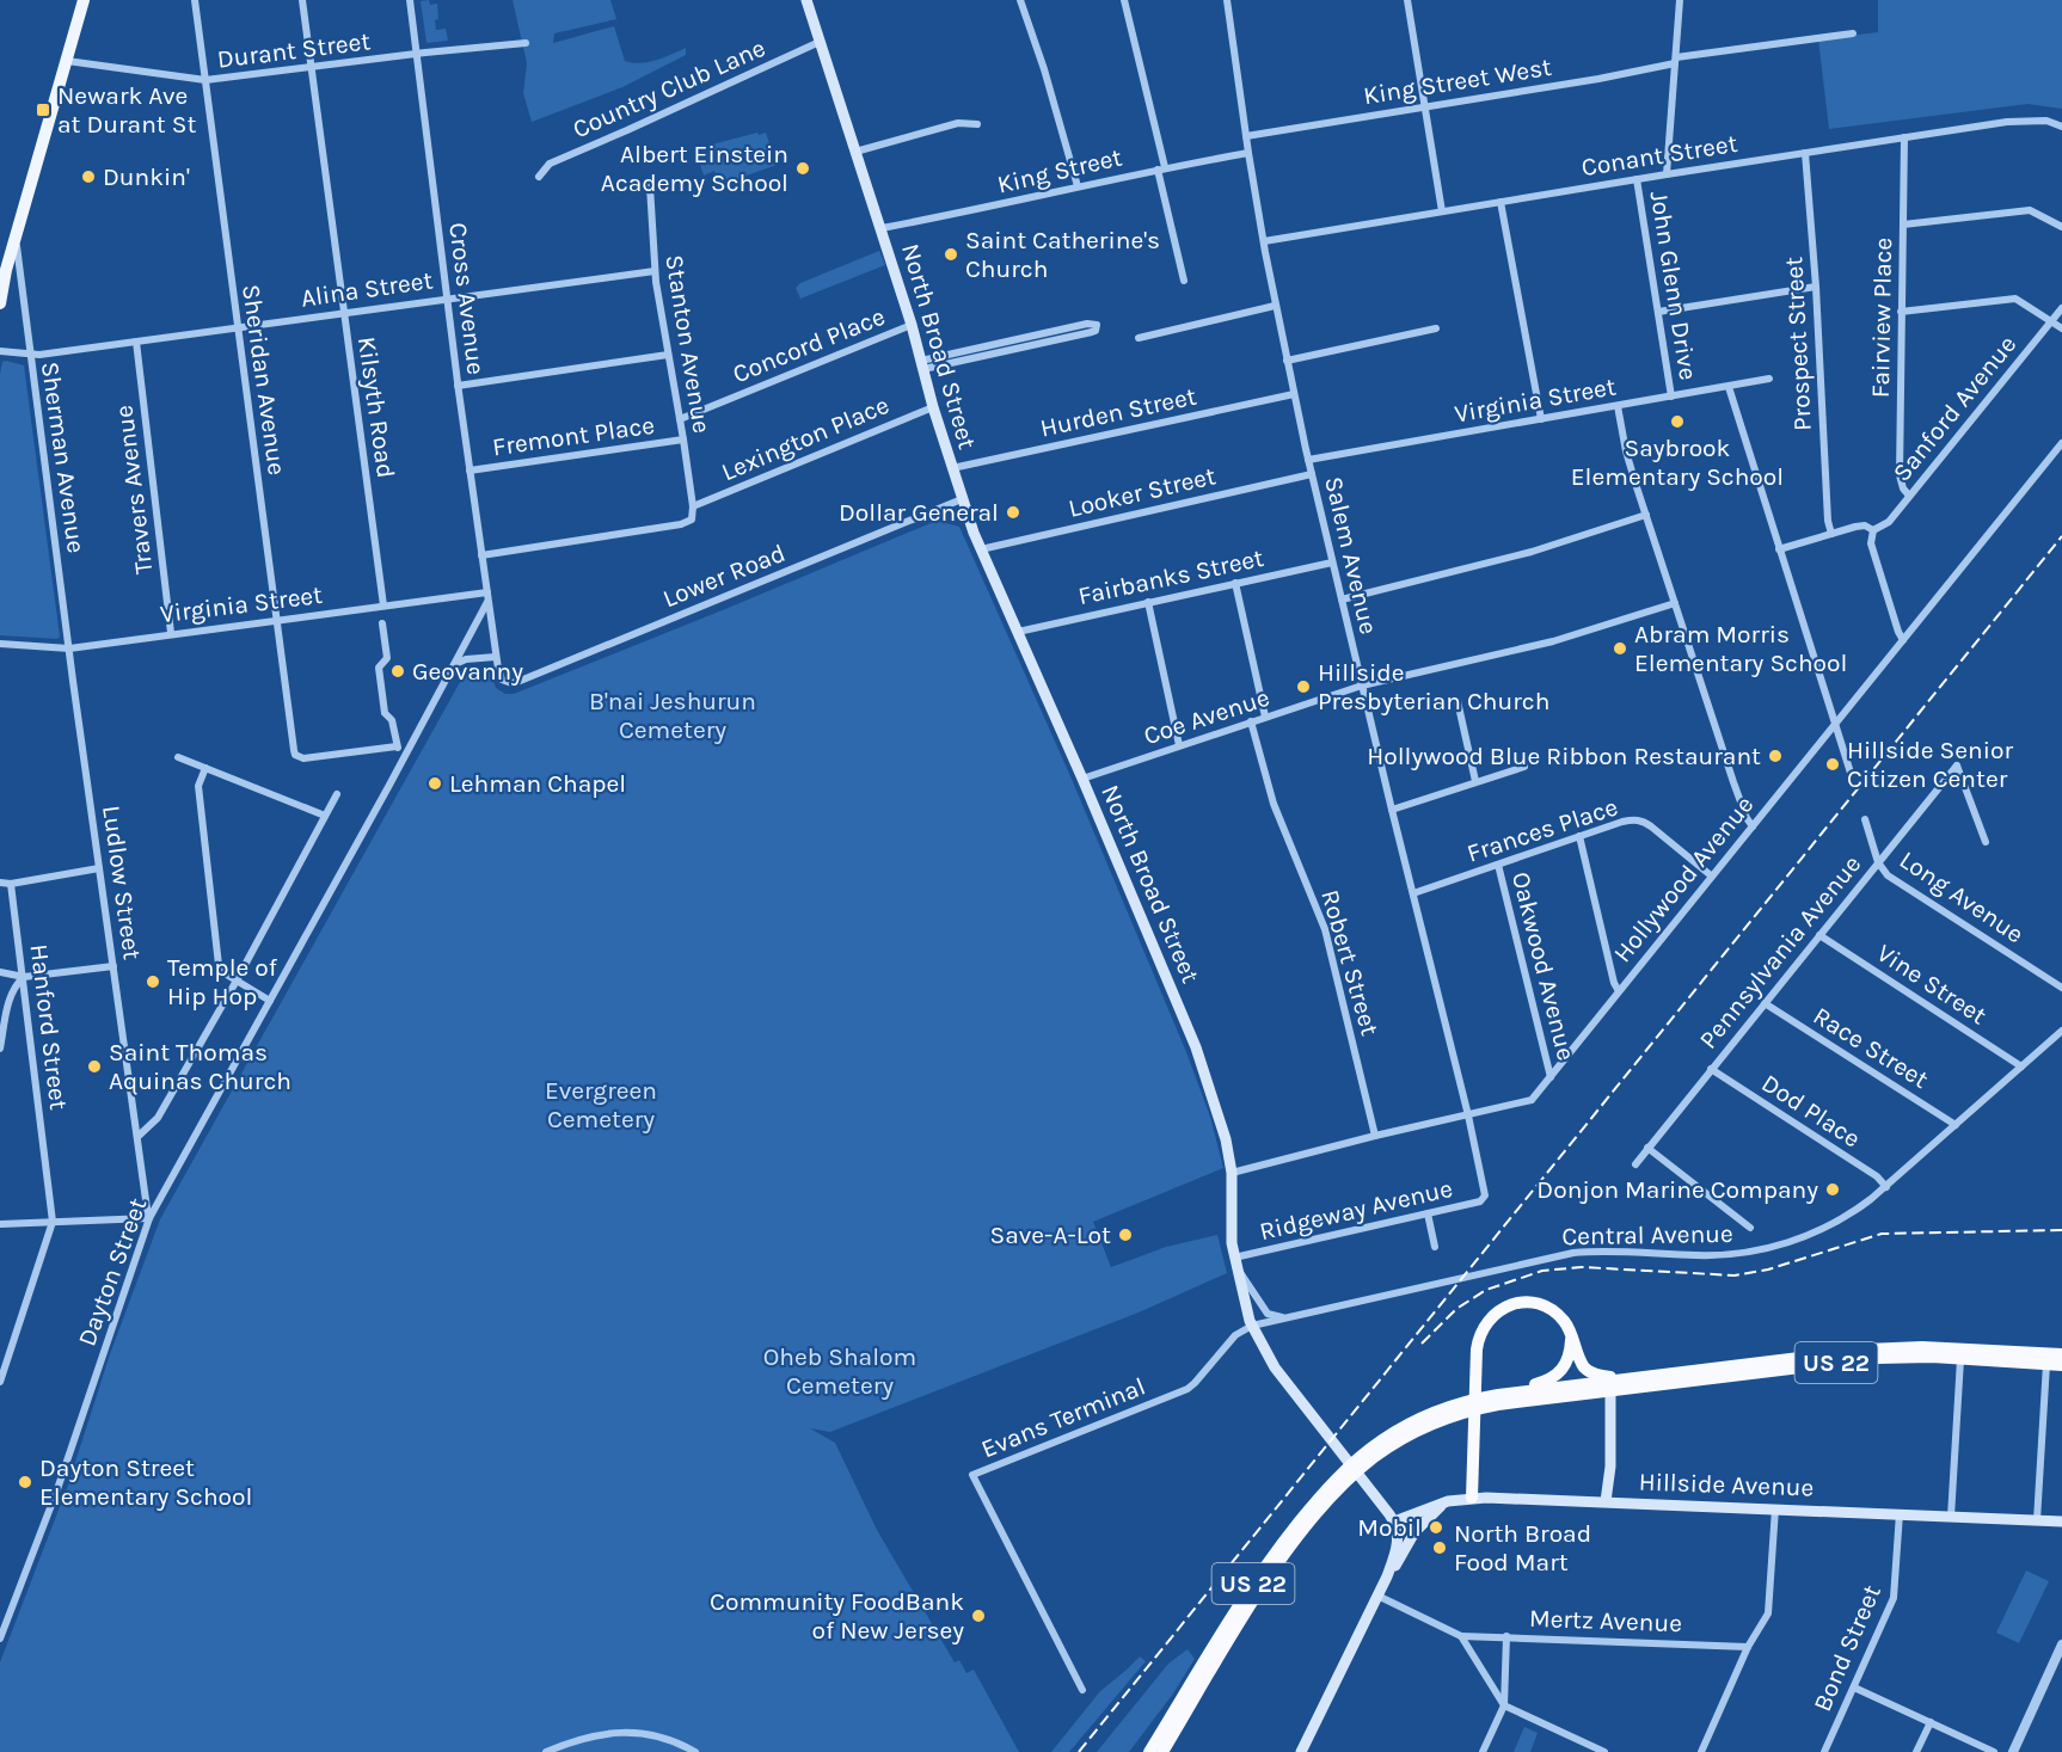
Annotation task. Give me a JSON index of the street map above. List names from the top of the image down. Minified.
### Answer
{"streets":{"highway":["US 22"],"main road":["North Broad Street","Hillside Avenue"],"street":["Durant Street","King Street West","Country Club Lane","Conant Street","King Street","John Glenn Drive","Alina Street","Cross Avenue","Fairview Place","Stanton Avenue","Prospect Street","Concord Place","Sheridan Avenue","Virginia Street","Kilsyth Road","Sanford Avenue","Hurden Street","Fremont Place","Lexington Place","Sherman Avenue","Travers Avenue","Looker Street","Salem Avenue","Lower Road","Fairbanks Street","Coe Avenue","Frances Place","Hollywood Avenue","Ludlow Street","Long Avenue","Pennsylvania Avenue","Robert Street","Oakwood Avenue","Vine Street","Hanford Street","Race Street","Dod Place","Ridgeway Avenue","Central Avenue","Dayton Street","Evans Terminal","Mertz Avenue","Bond Street"]},"crossings":[["Durant Street","Cross Avenue"],["Durant Street","Sheridan Avenue"],["Durant Street","Kilsyth Road"],["King Street West","Salem Avenue"],["Country Club Lane","North Broad Street"],["Conant Street","John Glenn Drive"],["Conant Street","Fairview Place"],["Conant Street","Prospect Street"],["Conant Street","Salem Avenue"],["King Street","North Broad Street"],["King Street","Salem Avenue"],["John Glenn Drive","Virginia Street"],["Alina Street","Cross Avenue"],["Alina Street","Stanton Avenue"],["Alina Street","Sheridan Avenue"],["Alina Street","Kilsyth Road"],["Alina Street","Sherman Avenue"],["Alina Street","Travers Avenue"],["Cross Avenue","Virginia Street"],["Cross Avenue","Fremont Place"],["Cross Avenue","Lexington Place"],["Cross Avenue","Lower Road"],["Fairview Place","Sanford Avenue"],["Stanton Avenue","Concord Place"],["Stanton Avenue","Fremont Place"],["Stanton Avenue","Lexington Place"],["Concord Place","North Broad Street"],["North Broad Street","Hurden Street"],["North Broad Street","Lexington Place"],["North Broad Street","Looker Street"],["North Broad Street","Lower Road"],["North Broad Street","Fairbanks Street"],["North Broad Street","Coe Avenue"],["North Broad Street","Hollywood Avenue"],["North Broad Street","Ridgeway Avenue"],["North Broad Street","Central Avenue"],["North Broad Street","Evans Terminal"],["North Broad Street","Hillside Avenue"],["Sheridan Avenue","Virginia Street"],["Virginia Street","Kilsyth Road"],["Virginia Street","Sherman Avenue"],["Virginia Street","Travers Avenue"],["Virginia Street","Salem Avenue"],["Hurden Street","Salem Avenue"],["Sherman Avenue","Ludlow Street"],["Looker Street","Salem Avenue"],["Salem Avenue","Fairbanks Street"],["Salem Avenue","Coe Avenue"],["Salem Avenue","Frances Place"],["Salem Avenue","Hollywood Avenue"],["Salem Avenue","Ridgeway Avenue"],["Coe Avenue","Robert Street"],["Frances Place","Hollywood Avenue"],["Frances Place","Oakwood Avenue"],["Hollywood Avenue","Robert Street"],["Hollywood Avenue","Oakwood Avenue"],["Ludlow Street","Dayton Street"],["Long Avenue","Pennsylvania Avenue"],["Pennsylvania Avenue","Vine Street"],["Pennsylvania Avenue","Race Street"],["Pennsylvania Avenue","Dod Place"],["Vine Street","Central Avenue"],["Race Street","Central Avenue"],["Dod Place","Central Avenue"],["Central Avenue","Evans Terminal"],["Hillside Avenue","Bond Street"]],"parks":["B'nai Jeshurun Cemetery","Evergreen Cemetery","Oheb Shalom Cemetery"],"places":{"transit":["Newark Ave at Durant St"],"other":["Albert Einstein Academy School","Dunkin'","Saint Catherine's Church","Saybrook Elementary School","Dollar General","Abram Morris Elementary School","Geovanny","Hillside Presbyterian Church","Hollywood Blue Ribbon Restaurant","Hillside Senior Citizen Center","Lehman Chapel","Temple of Hip Hop","Saint Thomas Aquinas Church","Donjon Marine Company","Save-A-Lot","Dayton Street Elementary School","Mobil","North Broad Food Mart","Community FoodBank of New Jersey"]}}
